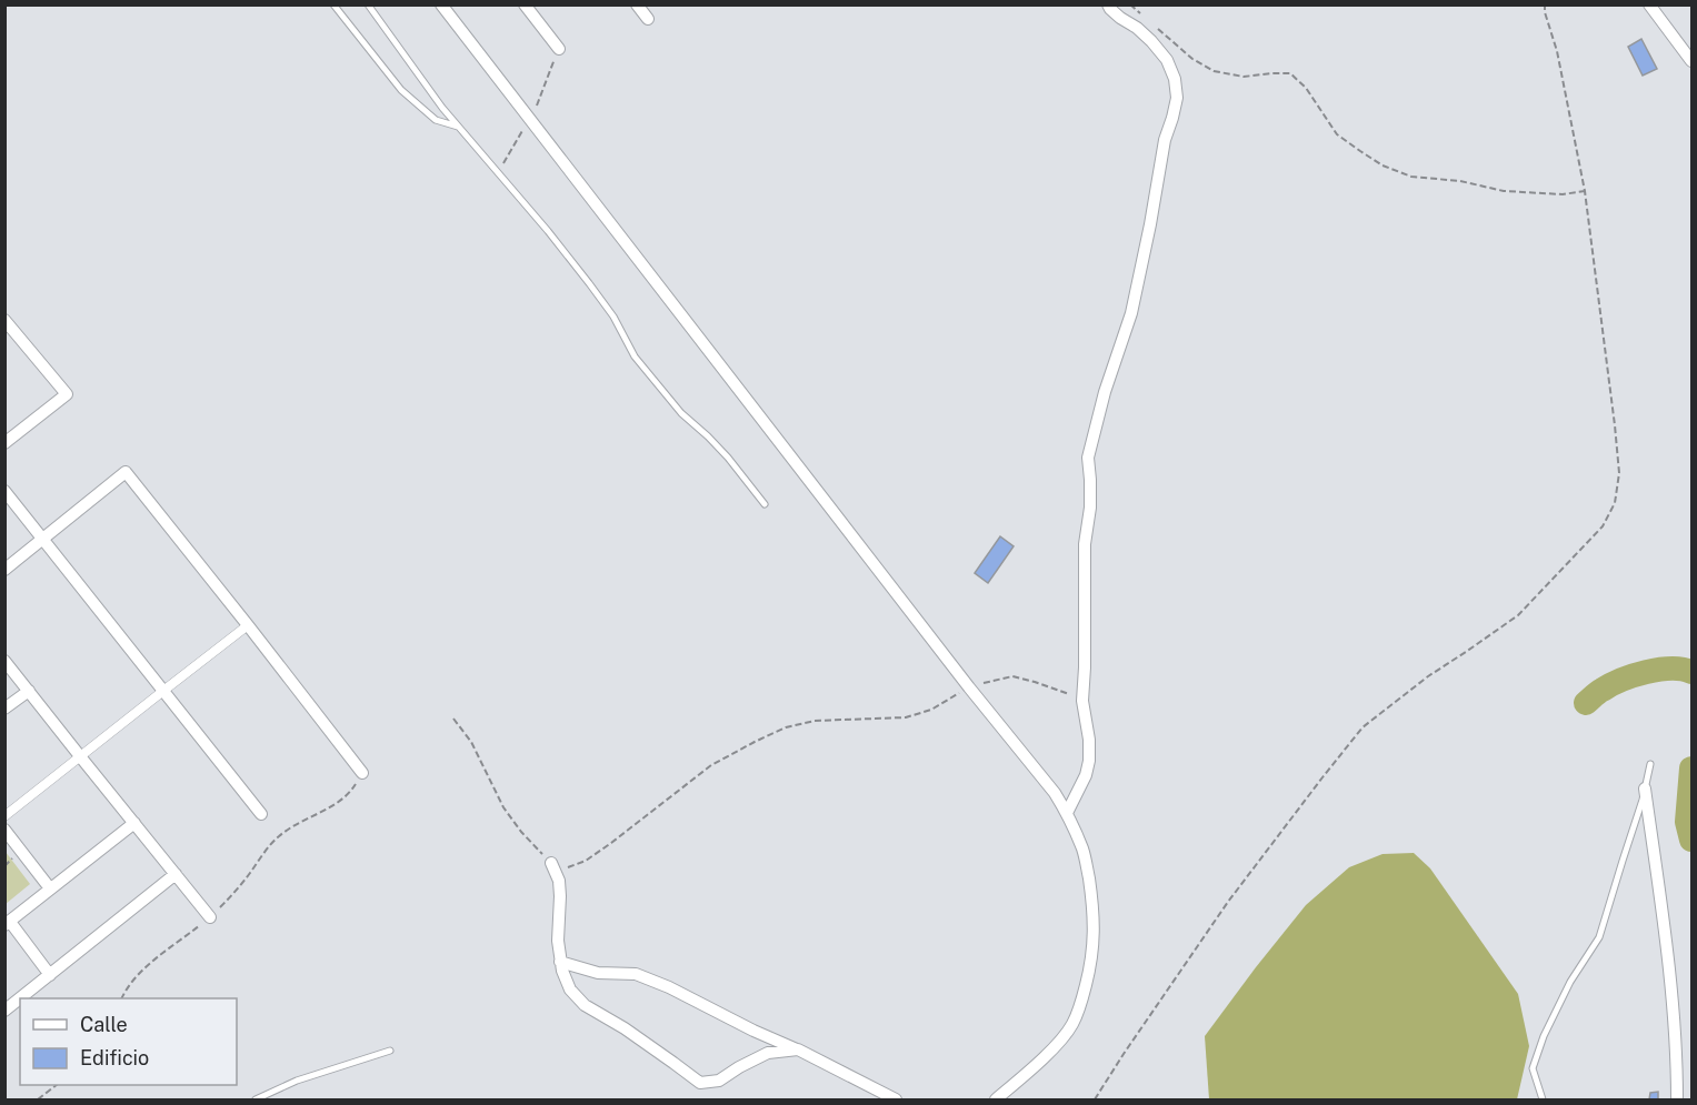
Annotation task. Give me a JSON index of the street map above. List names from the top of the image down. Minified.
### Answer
{"legend":["Calle","Edificio"]}
